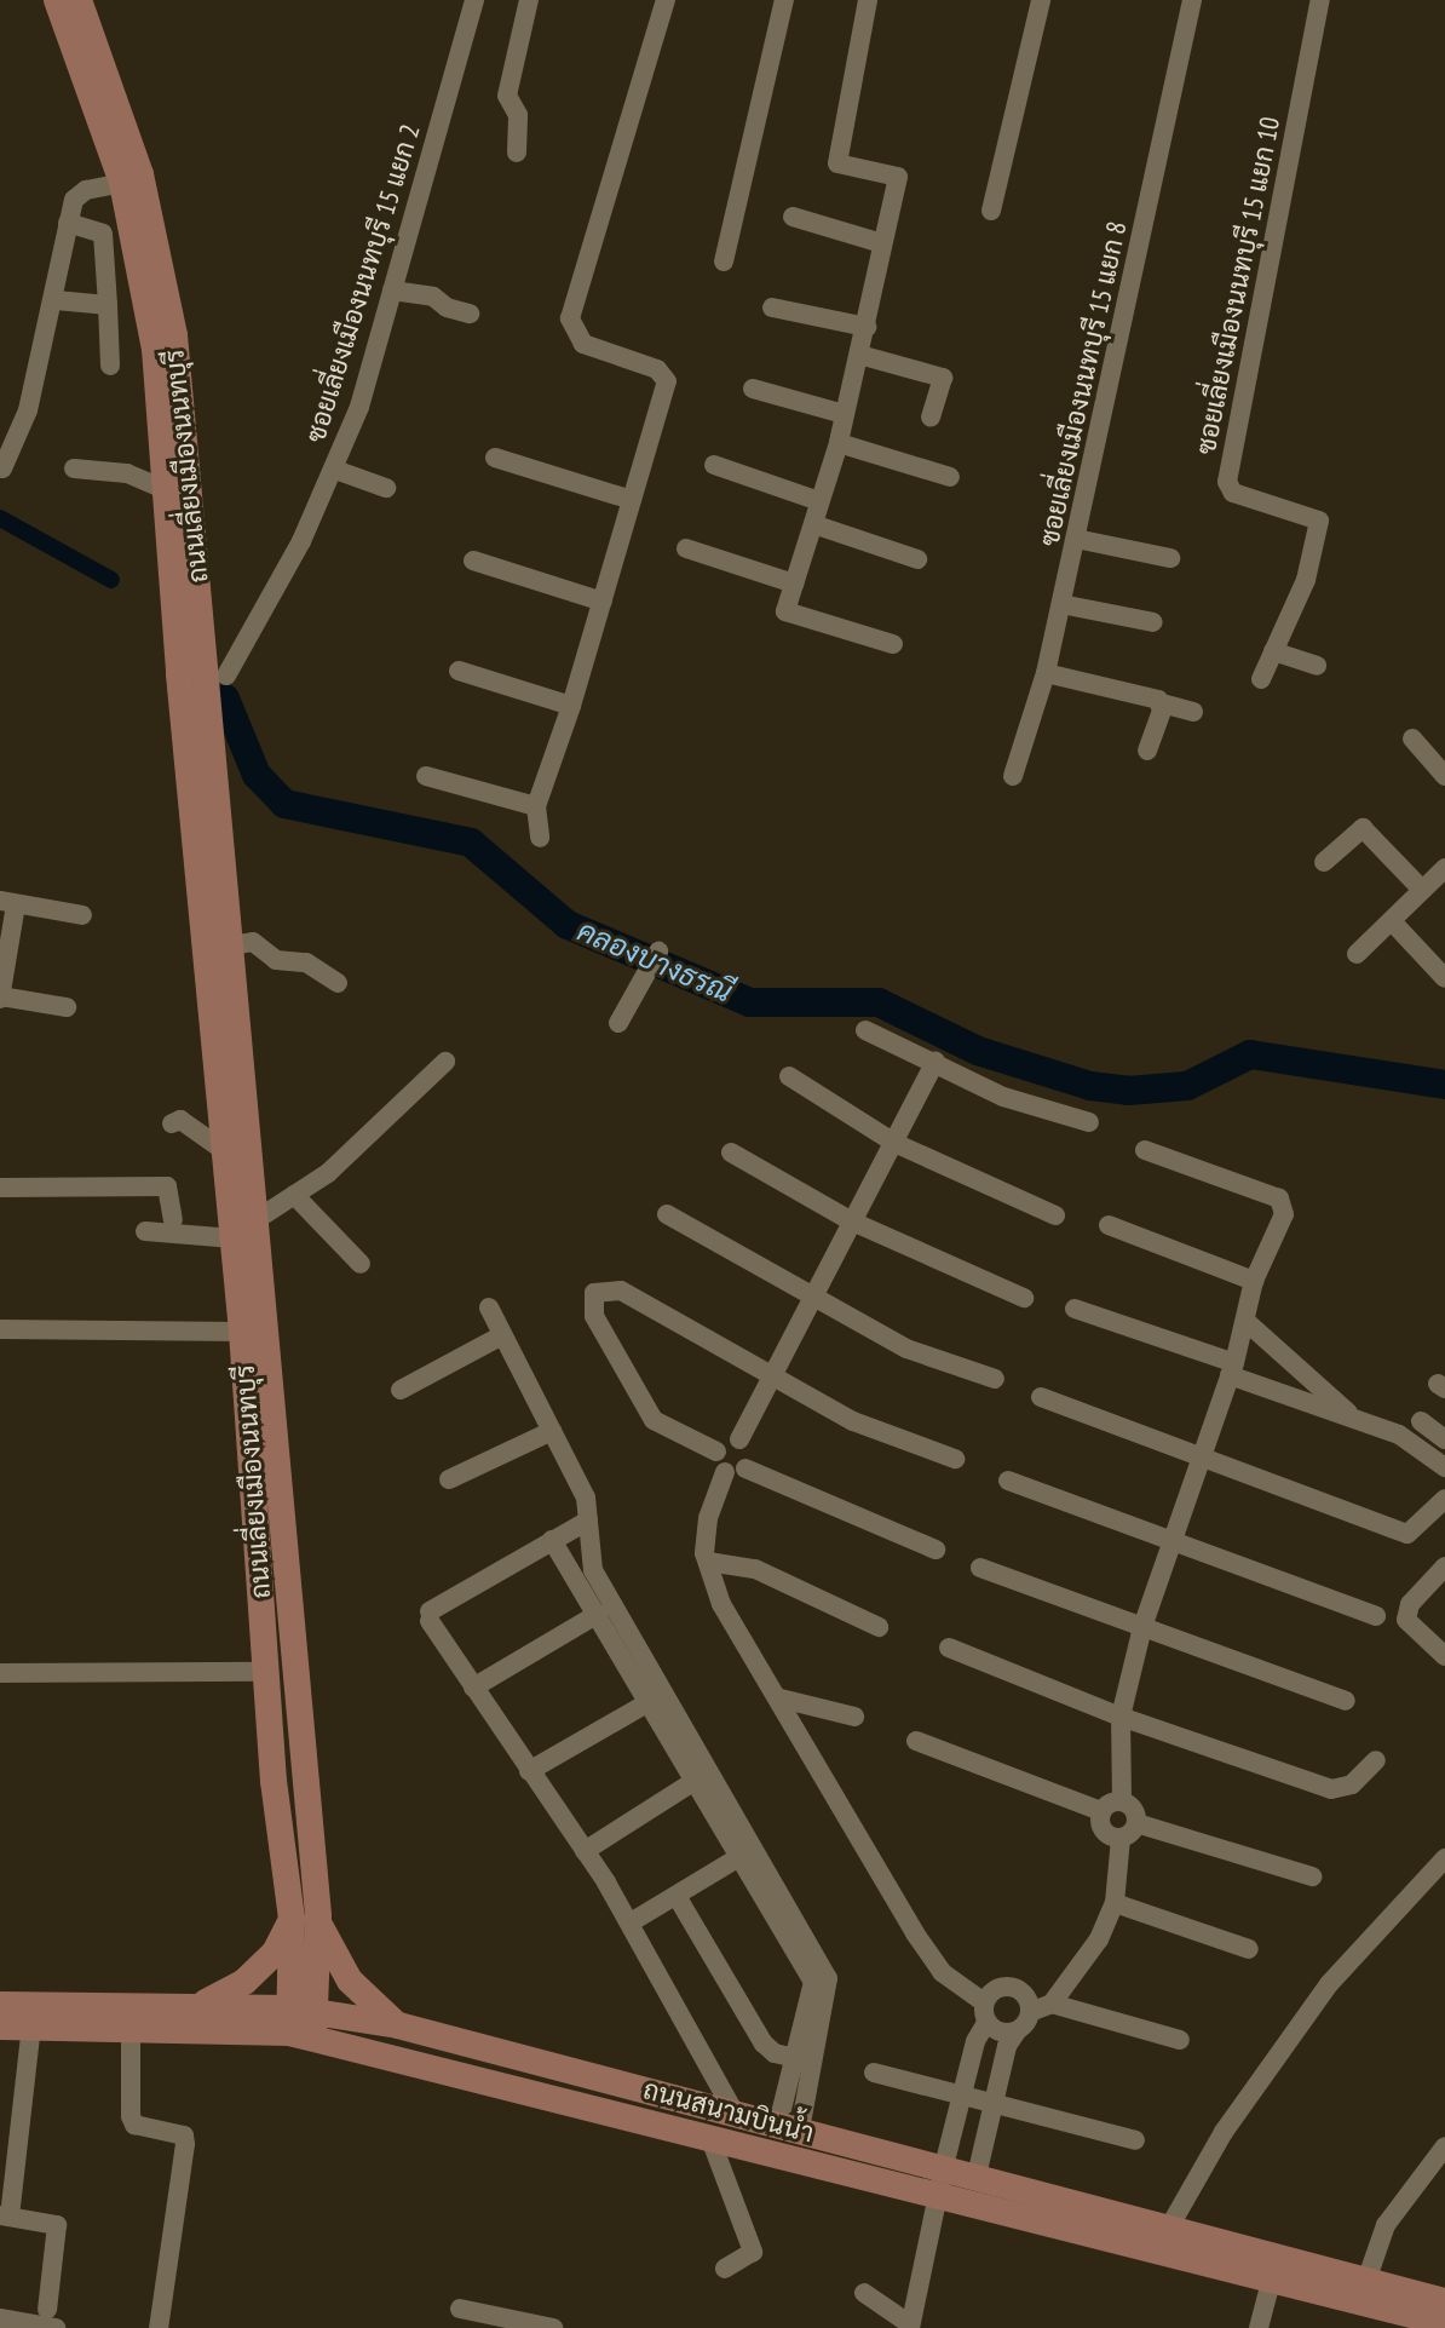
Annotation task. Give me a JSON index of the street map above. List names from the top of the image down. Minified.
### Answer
{"streets":{"main road":["ถนนเลี่ยงเมืองนนทบุรี","ถนนสนามบินน้ำ"],"street":["ซอยเลี่ยงเมืองนนทบุรี 15 แยก 2","ซอยเลี่ยงเมืองนนทบุรี 15 แยก 10","ซอยเลี่ยงเมืองนนทบุรี 15 แยก 8"]},"crossings":[["ถนนเลี่ยงเมืองนนทบุรี","ถนนสนามบินน้ำ"]],"water":["คลองบางธรณี"]}
